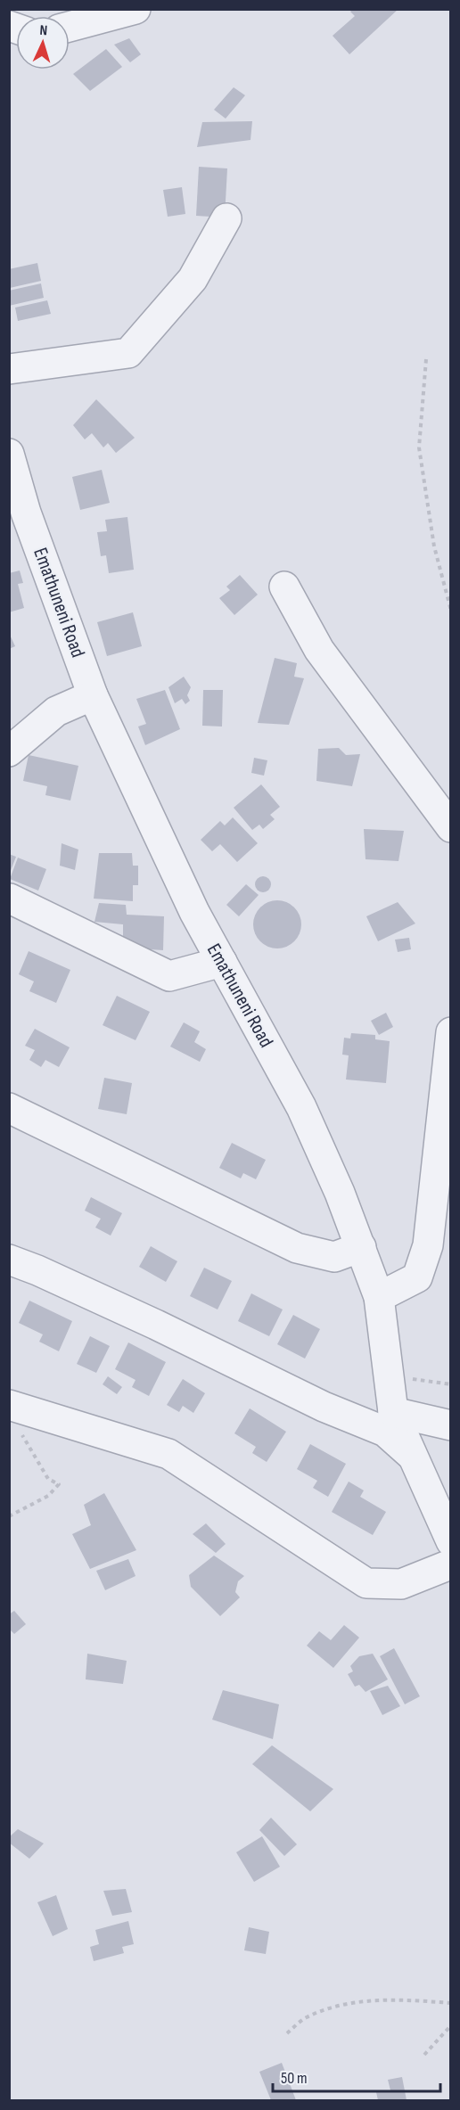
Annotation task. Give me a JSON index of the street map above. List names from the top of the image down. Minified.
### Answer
{"streets":{"street":["Emathuneni Road"]},"scale_bar":"50 m","north":"top"}
